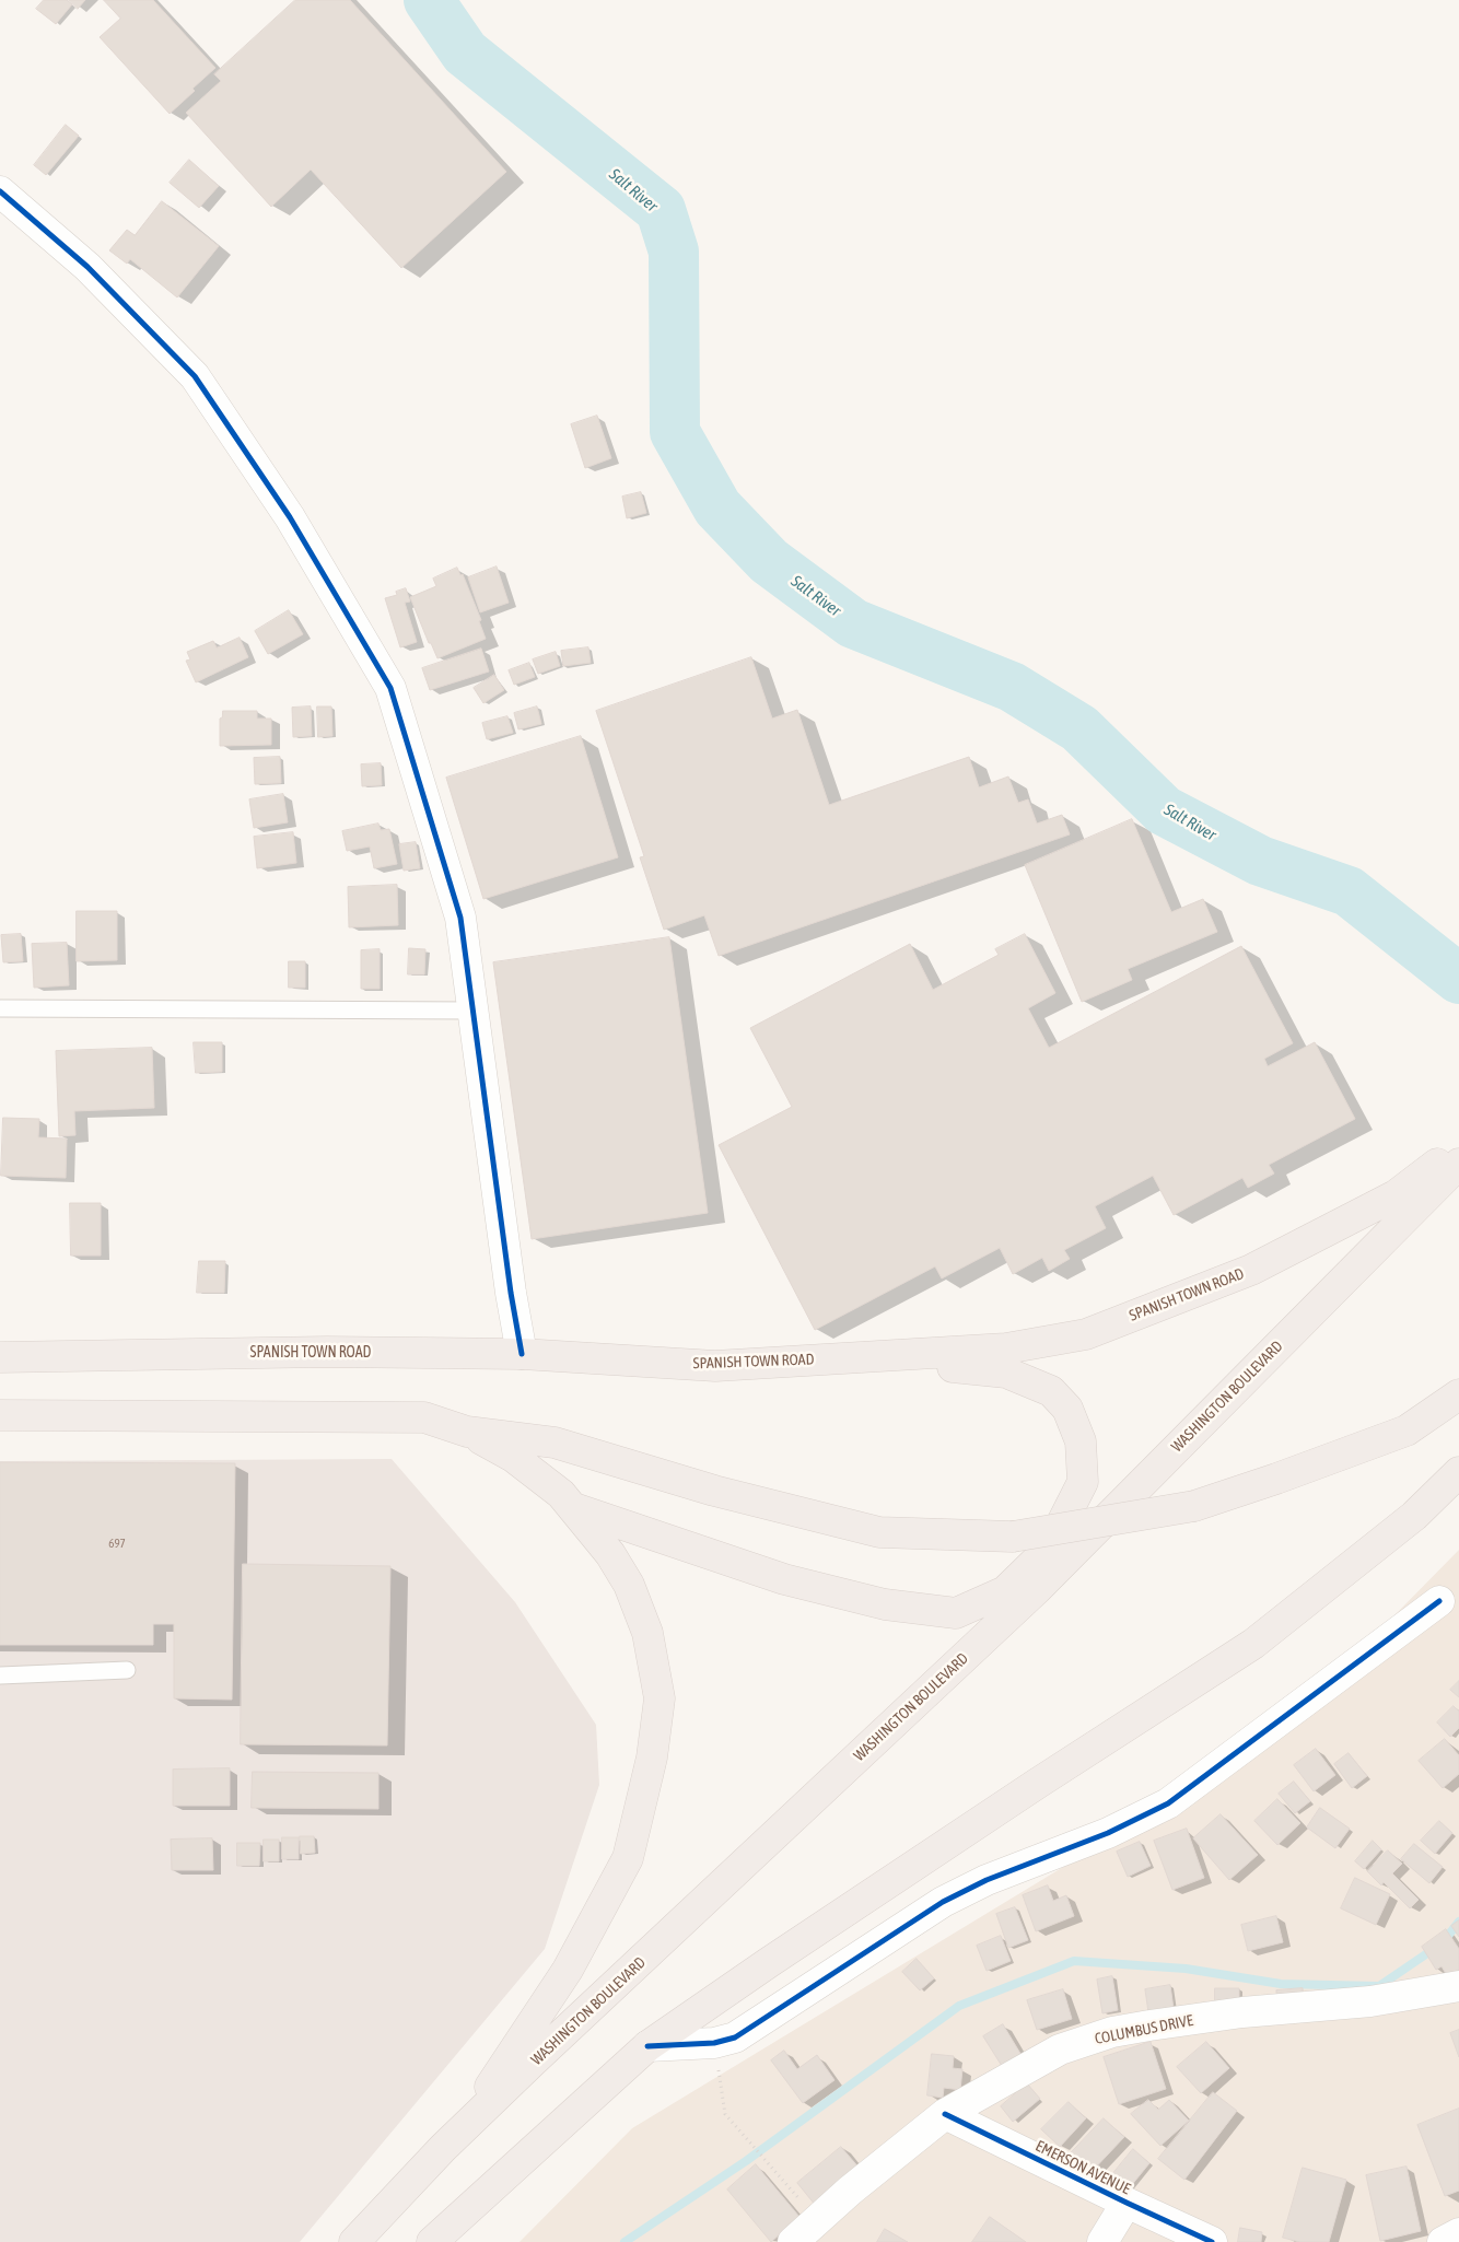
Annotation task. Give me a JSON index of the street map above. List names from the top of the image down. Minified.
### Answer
{"streets":{"highway":["SPANISH TOWN ROAD","WASHINGTON BOULEVARD"],"street":["COLUMBUS DRIVE","EMERSON AVENUE"]},"crossings":[["COLUMBUS DRIVE","EMERSON AVENUE"]],"water":["Salt River"],"house_numbers":["697"]}
